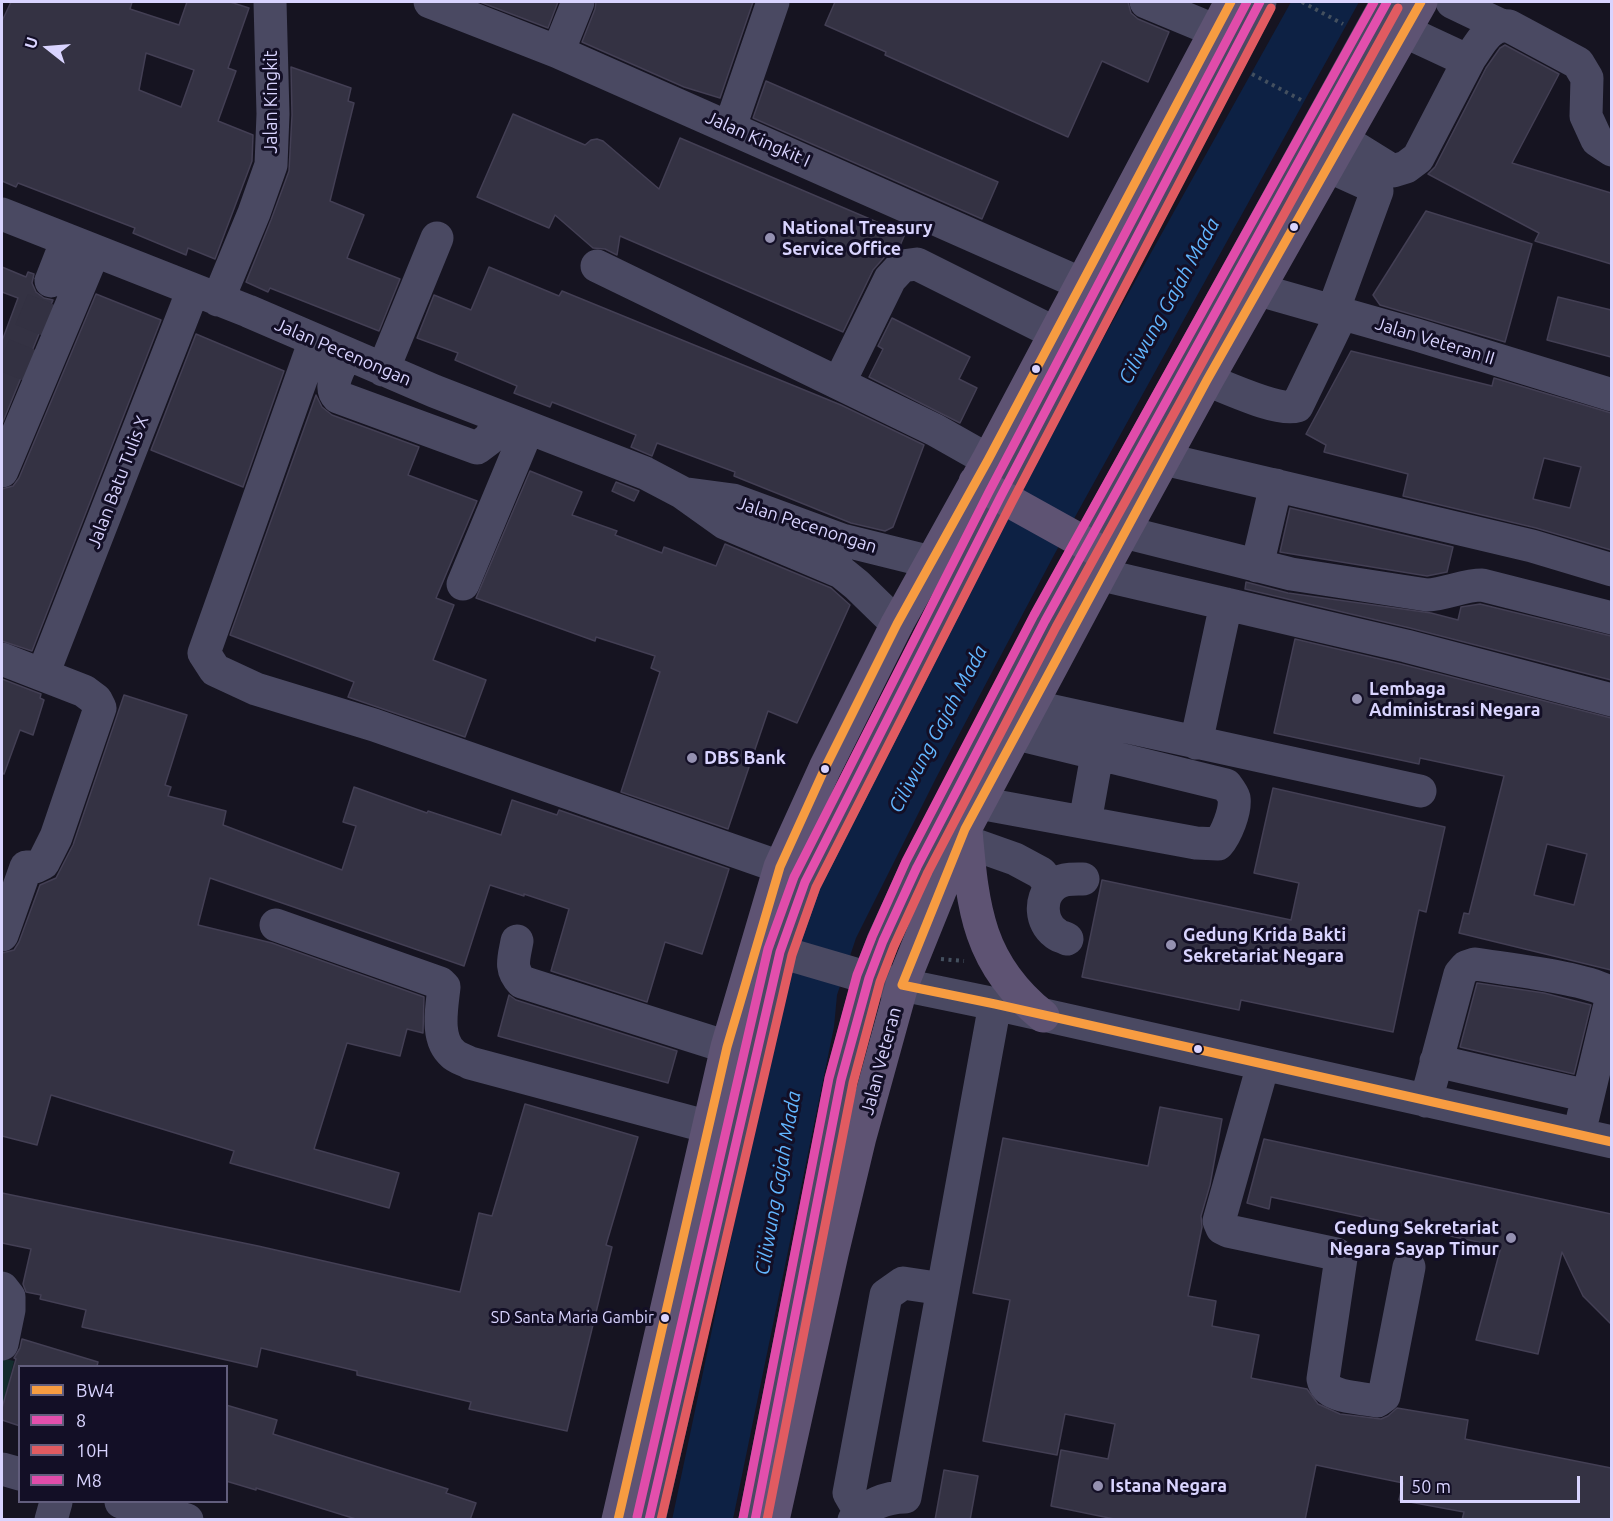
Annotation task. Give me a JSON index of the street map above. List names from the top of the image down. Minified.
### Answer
{"streets":{"main road":["Jalan Veteran"],"street":["Jalan Kingkit","Jalan Kingkit I","Jalan Veteran II","Jalan Pecenongan","Jalan Batu Tulis X"]},"crossings":[["Jalan Kingkit","Jalan Pecenongan"],["Jalan Kingkit","Jalan Batu Tulis X"],["Jalan Veteran II","Jalan Veteran"],["Jalan Pecenongan","Jalan Batu Tulis X"]],"water":["Ciliwung Gajah Mada"],"places":["National Treasury Service Office","Lembaga Administrasi Negara","DBS Bank","Gedung Krida Bakti Sekretariat Negara","Gedung Sekretariat Negara Sayap Timur","SD Santa Maria Gambir","Istana Negara"],"lines":["transit line BW4","transit line 8","transit line M8","transit line 10H"],"legend":["BW4","8","10H","M8"],"scale_bar":"50 m","north":"left"}
